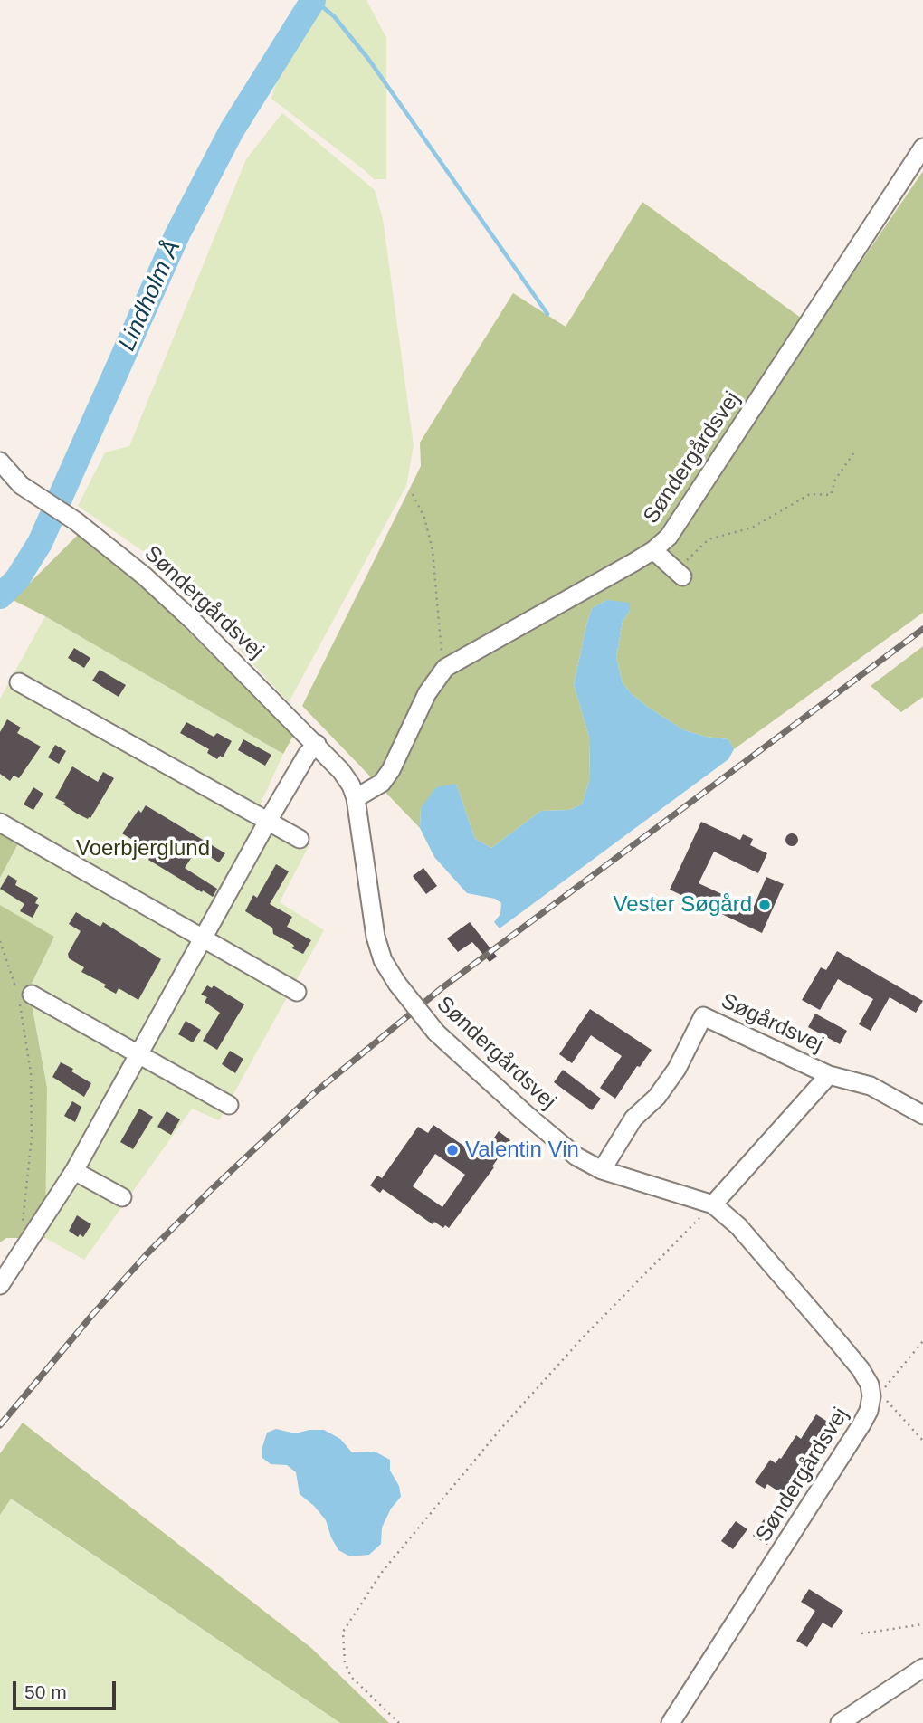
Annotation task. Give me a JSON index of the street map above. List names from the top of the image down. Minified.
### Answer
{"streets":{"street":["Søndergårdsvej","Søgårdsvej"]},"crossings":[["Søndergårdsvej","Søgårdsvej"]],"water":["Lindholm Å"],"parks":["Voerbjerglund"],"places":["Vester Søgård","Valentin Vin"],"scale_bar":"50 m"}
